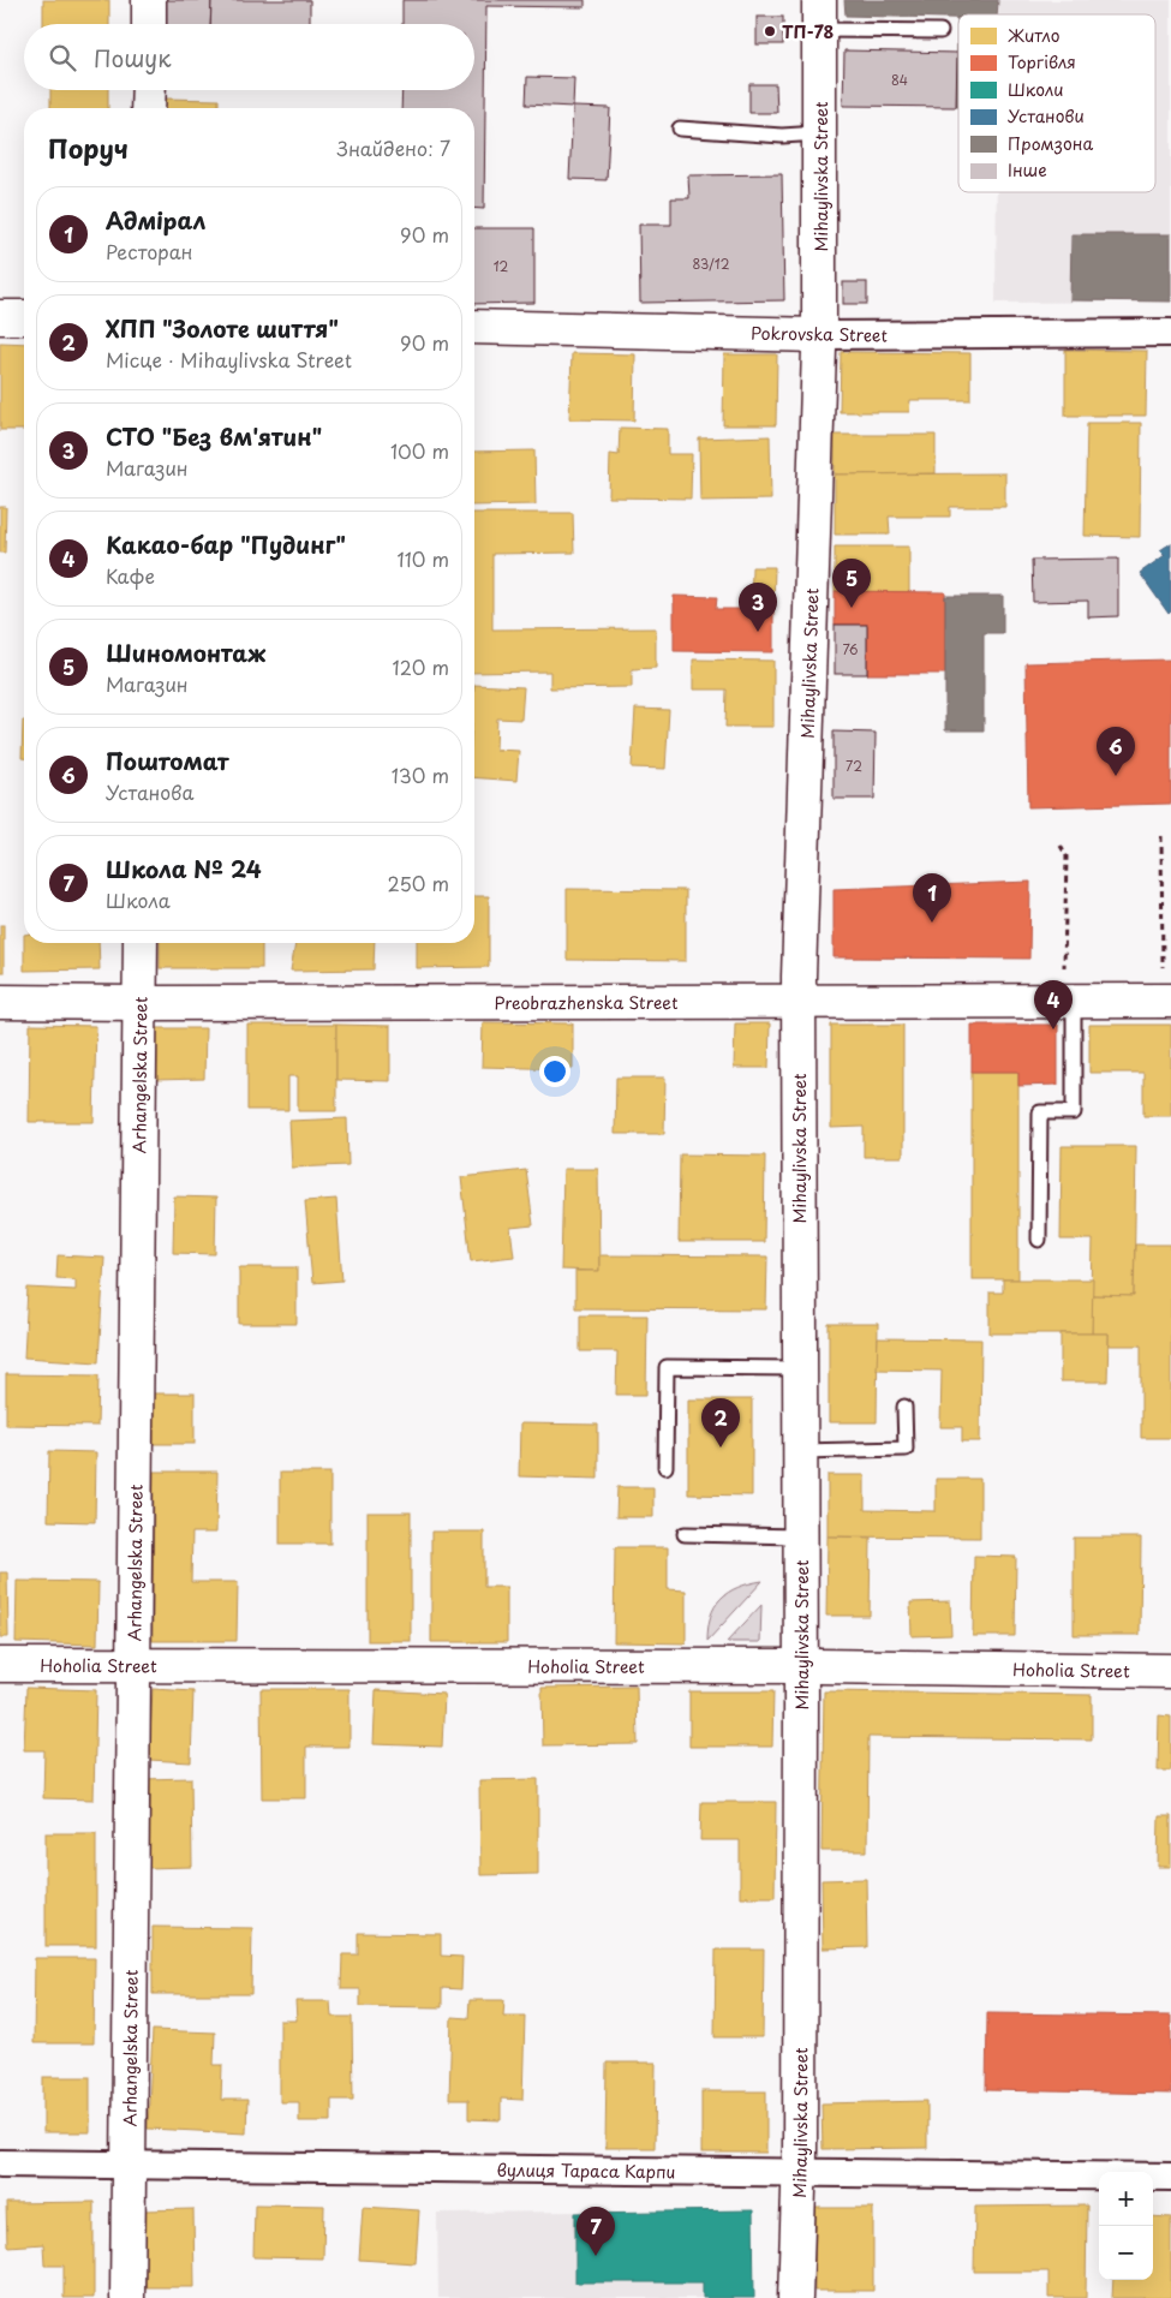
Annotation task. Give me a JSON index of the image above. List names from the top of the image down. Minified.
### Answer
{"streets":{"street":["Mihaylivska Street","Pokrovska Street","Preobrazhenska Street","Arhangelska Street","Hoholia Street","вулиця Тараса Карпи"]},"crossings":[["Mihaylivska Street","Pokrovska Street"],["Mihaylivska Street","Preobrazhenska Street"],["Mihaylivska Street","Hoholia Street"],["Mihaylivska Street","вулиця Тараса Карпи"],["Preobrazhenska Street","Arhangelska Street"],["Arhangelska Street","Hoholia Street"],["Arhangelska Street","вулиця Тараса Карпи"]],"places":["ТП-78"],"house_numbers":["84","83/12","12","76","72"],"legend":["Житло","Торгівля","Школи","Установи","Промзона","Інше"],"page":{"search":"Пошук","heading":["Поруч","Знайдено: 7"],"list":[{"mark":"1","name":"Адмірал","note":"Ресторан","value":"90 m"},{"mark":"2","name":"ХПП \"Золоте шиття\"","note":"Місце · Mihaylivska Street","value":"90 m"},{"mark":"3","name":"СТО \"Без вм'ятин\"","note":"Магазин","value":"100 m"},{"mark":"4","name":"Какао-бар \"Пудинг\"","note":"Кафе","value":"110 m"},{"mark":"5","name":"Шиномонтаж","note":"Магазин","value":"120 m"},{"mark":"6","name":"Поштомат","note":"Установа","value":"130 m"},{"mark":"7","name":"Школа № 24","note":"Школа","value":"250 m"}],"pins":["5","3","6","1","4","2","7"],"map_buttons":["+","−"]}}
